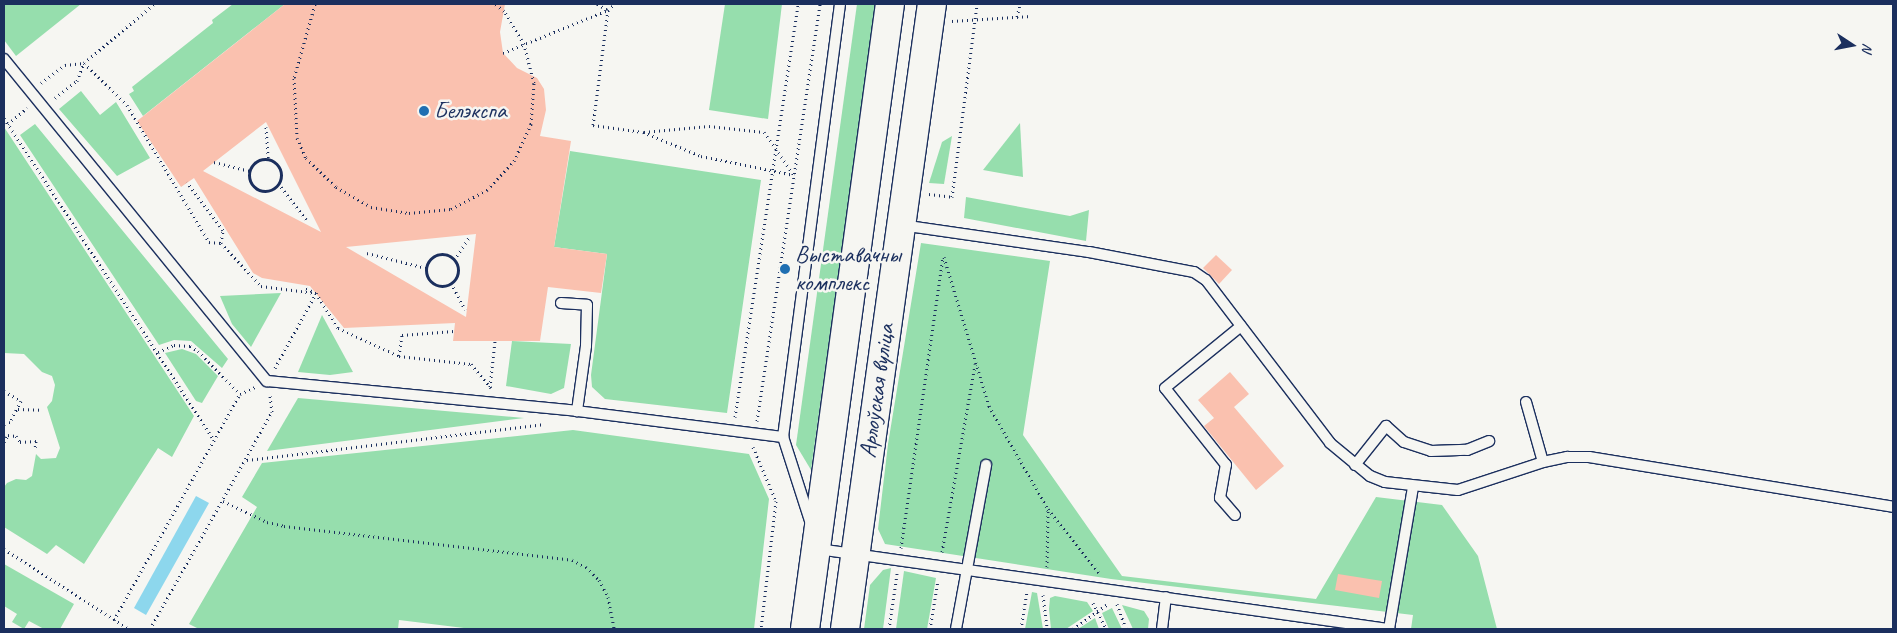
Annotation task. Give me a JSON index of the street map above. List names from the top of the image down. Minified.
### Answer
{"streets":{"main road":["Арлоўская вуліца"]},"places":["Белэкспа","Выставачны комплекс"],"north":"right"}
